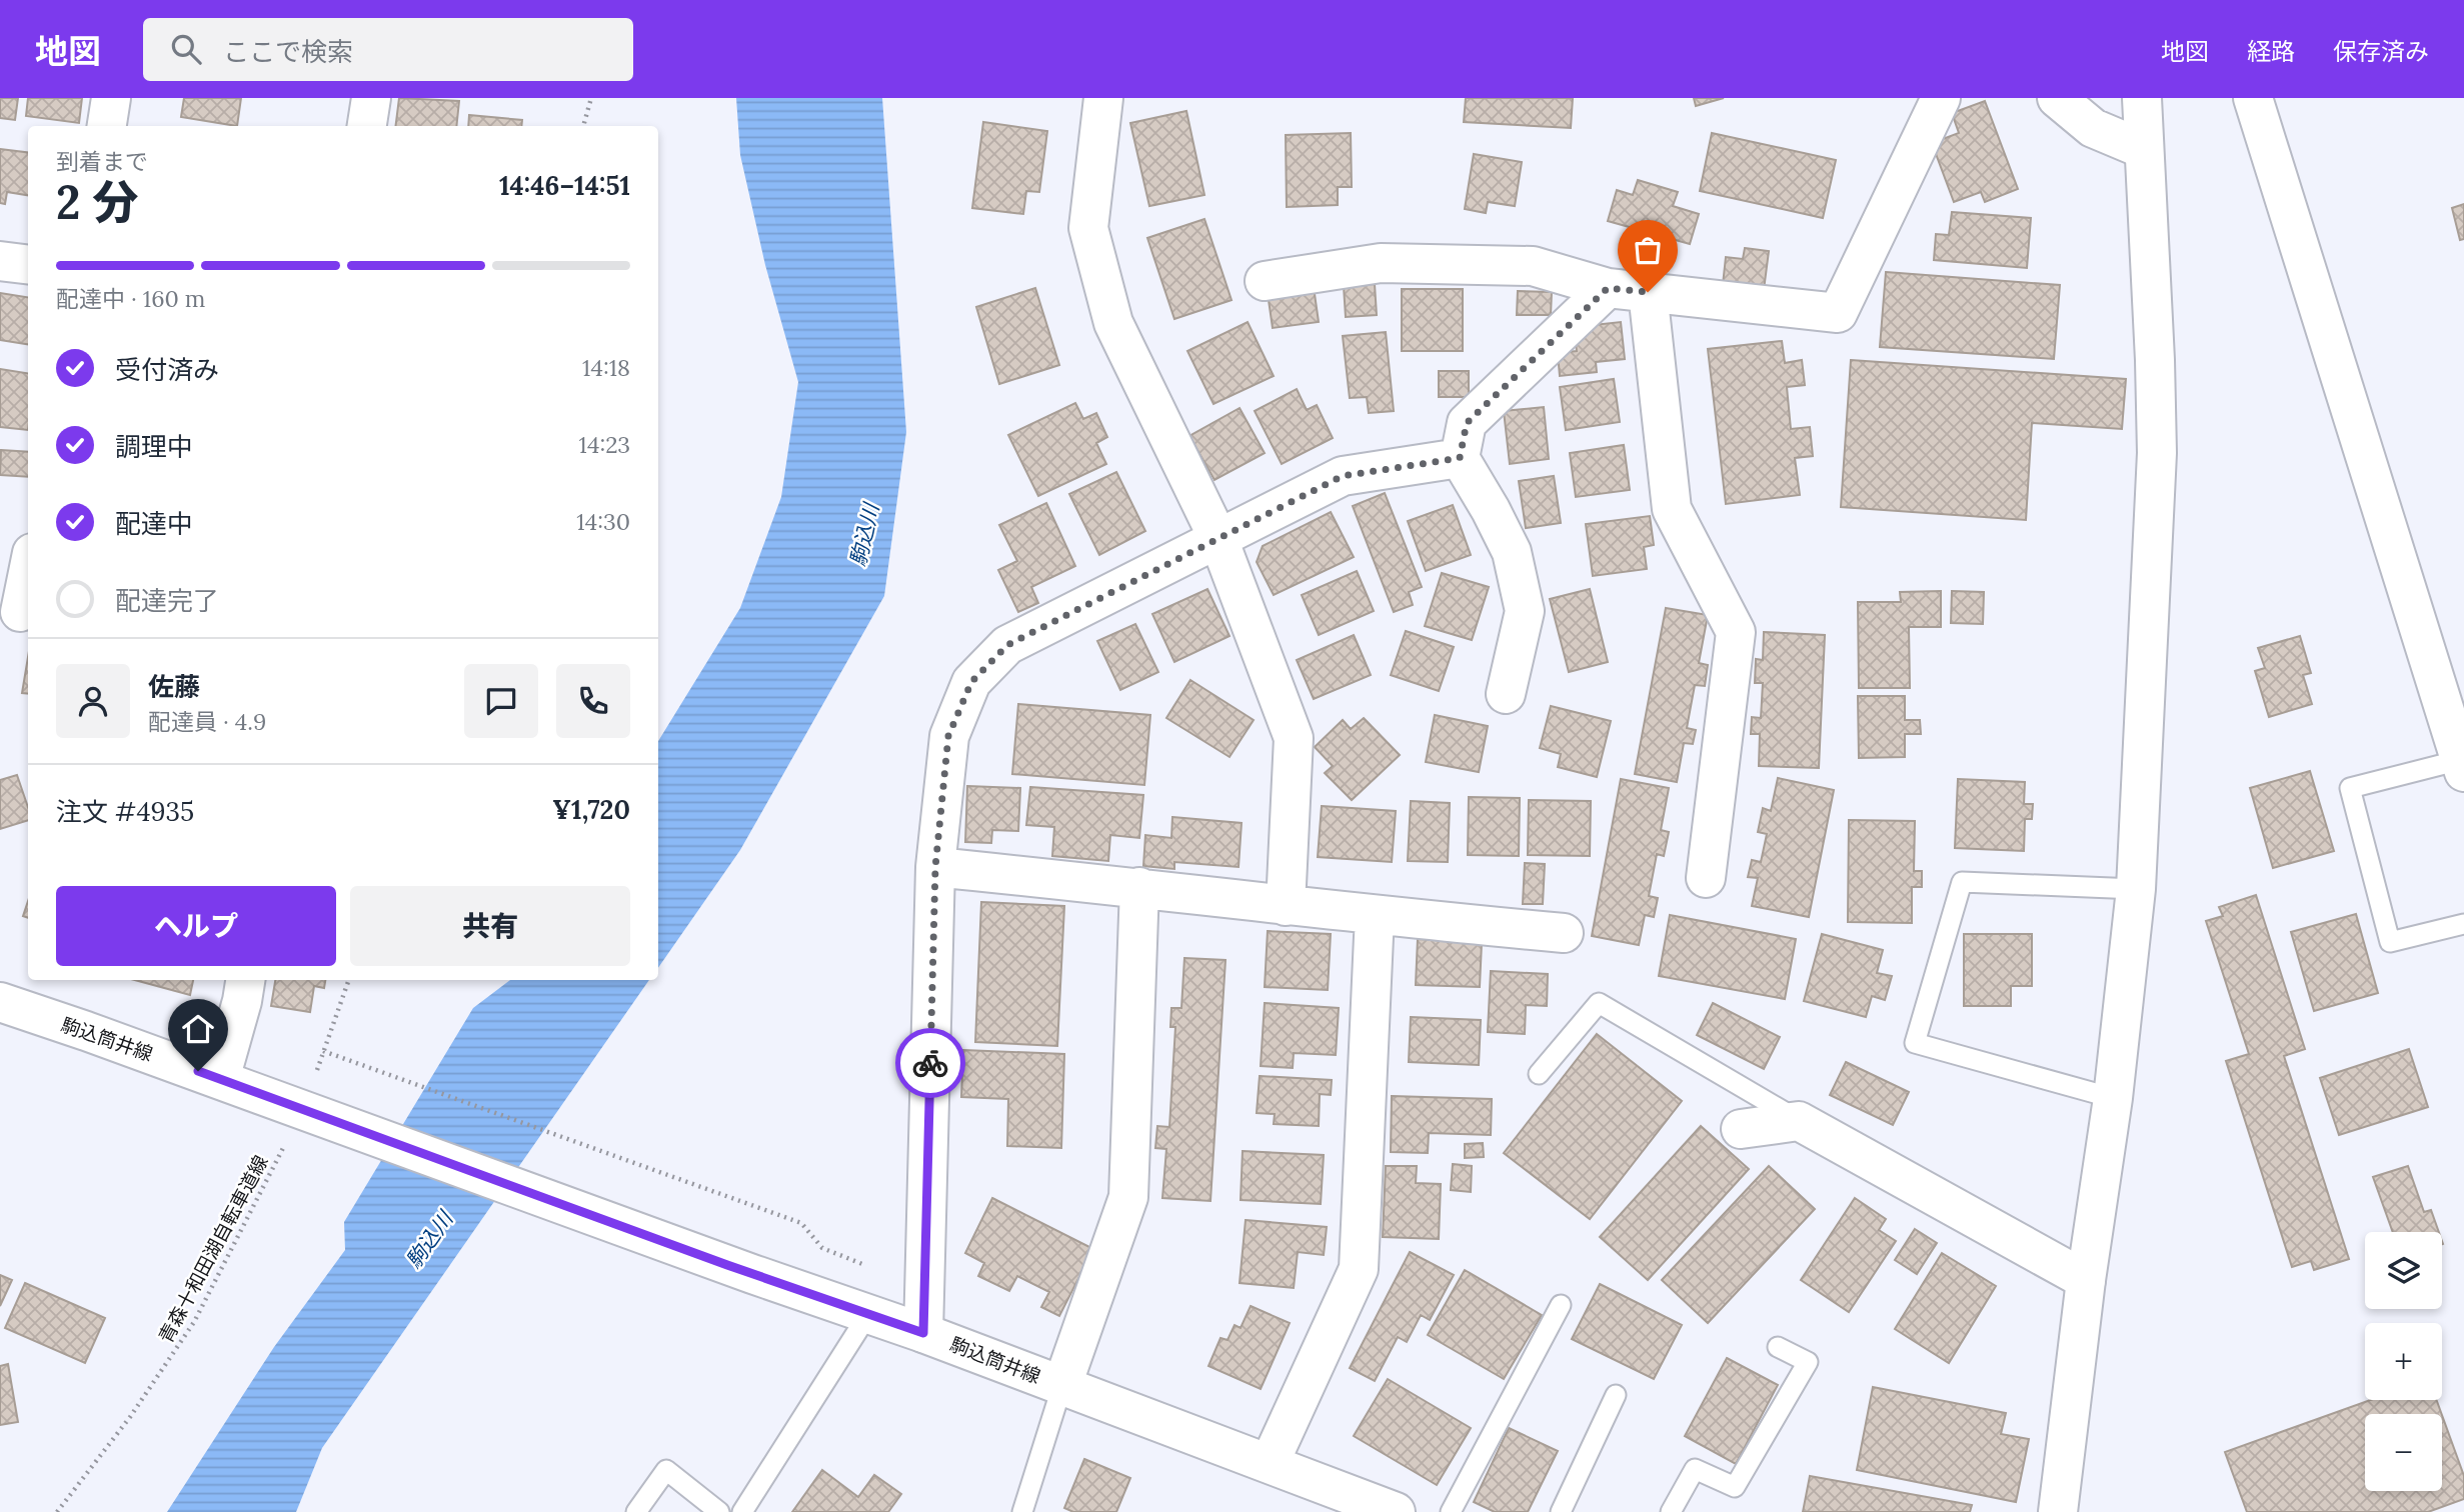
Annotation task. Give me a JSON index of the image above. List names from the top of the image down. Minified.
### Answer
{"streets":{"street":["駒込筒井線"],"path":["青森十和田湖自転車道線"]},"crossings":[["駒込筒井線","青森十和田湖自転車道線"]],"water":["駒込川"],"page":{"header":"地図","search":"ここで検索","nav":["地図","経路","保存済み"],"heading":["2 分","到着まで","14:46–14:51"],"panel":["佐藤","配達員 · 4.9","注文 #4935","¥1,720"],"bar":"配達中 · 160 m","list":[["受付済み","14:18"],["調理中","14:23"],["配達中","14:30"],"配達完了"],"buttons":["ヘルプ","共有"],"map_buttons":["+","−"]}}
